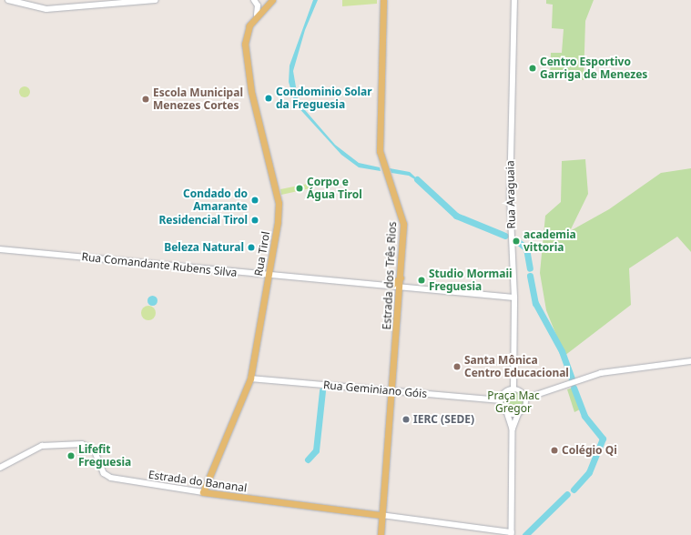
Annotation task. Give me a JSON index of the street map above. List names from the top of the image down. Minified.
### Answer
{"streets":{"main road":["Rua Tirol","Estrada dos Três Rios","Estrada do Bananal"],"street":["Rua Araguaia","Rua Comandante Rubens Silva","Rua Geminiano Góis"]},"crossings":[["Rua Araguaia","Rua Comandante Rubens Silva"],["Rua Araguaia","Rua Geminiano Góis"],["Rua Tirol","Rua Comandante Rubens Silva"],["Rua Tirol","Rua Geminiano Góis"],["Rua Tirol","Estrada do Bananal"],["Rua Comandante Rubens Silva","Estrada dos Três Rios"],["Estrada dos Três Rios","Rua Geminiano Góis"],["Estrada dos Três Rios","Estrada do Bananal"]],"parks":["Praça Mac Gregor"],"places":["Centro Esportivo Garriga de Menezes","Condominio Solar da Freguesia","Escola Municipal Menezes Cortes","Corpo e Água Tirol","Condado do Amarante","Residencial Tirol","academia vittoria","Beleza Natural","Studio Mormaii Freguesia","Santa Mônica Centro Educacional","IERC (SEDE)","Colégio Qi","Lifefit Freguesia"]}
